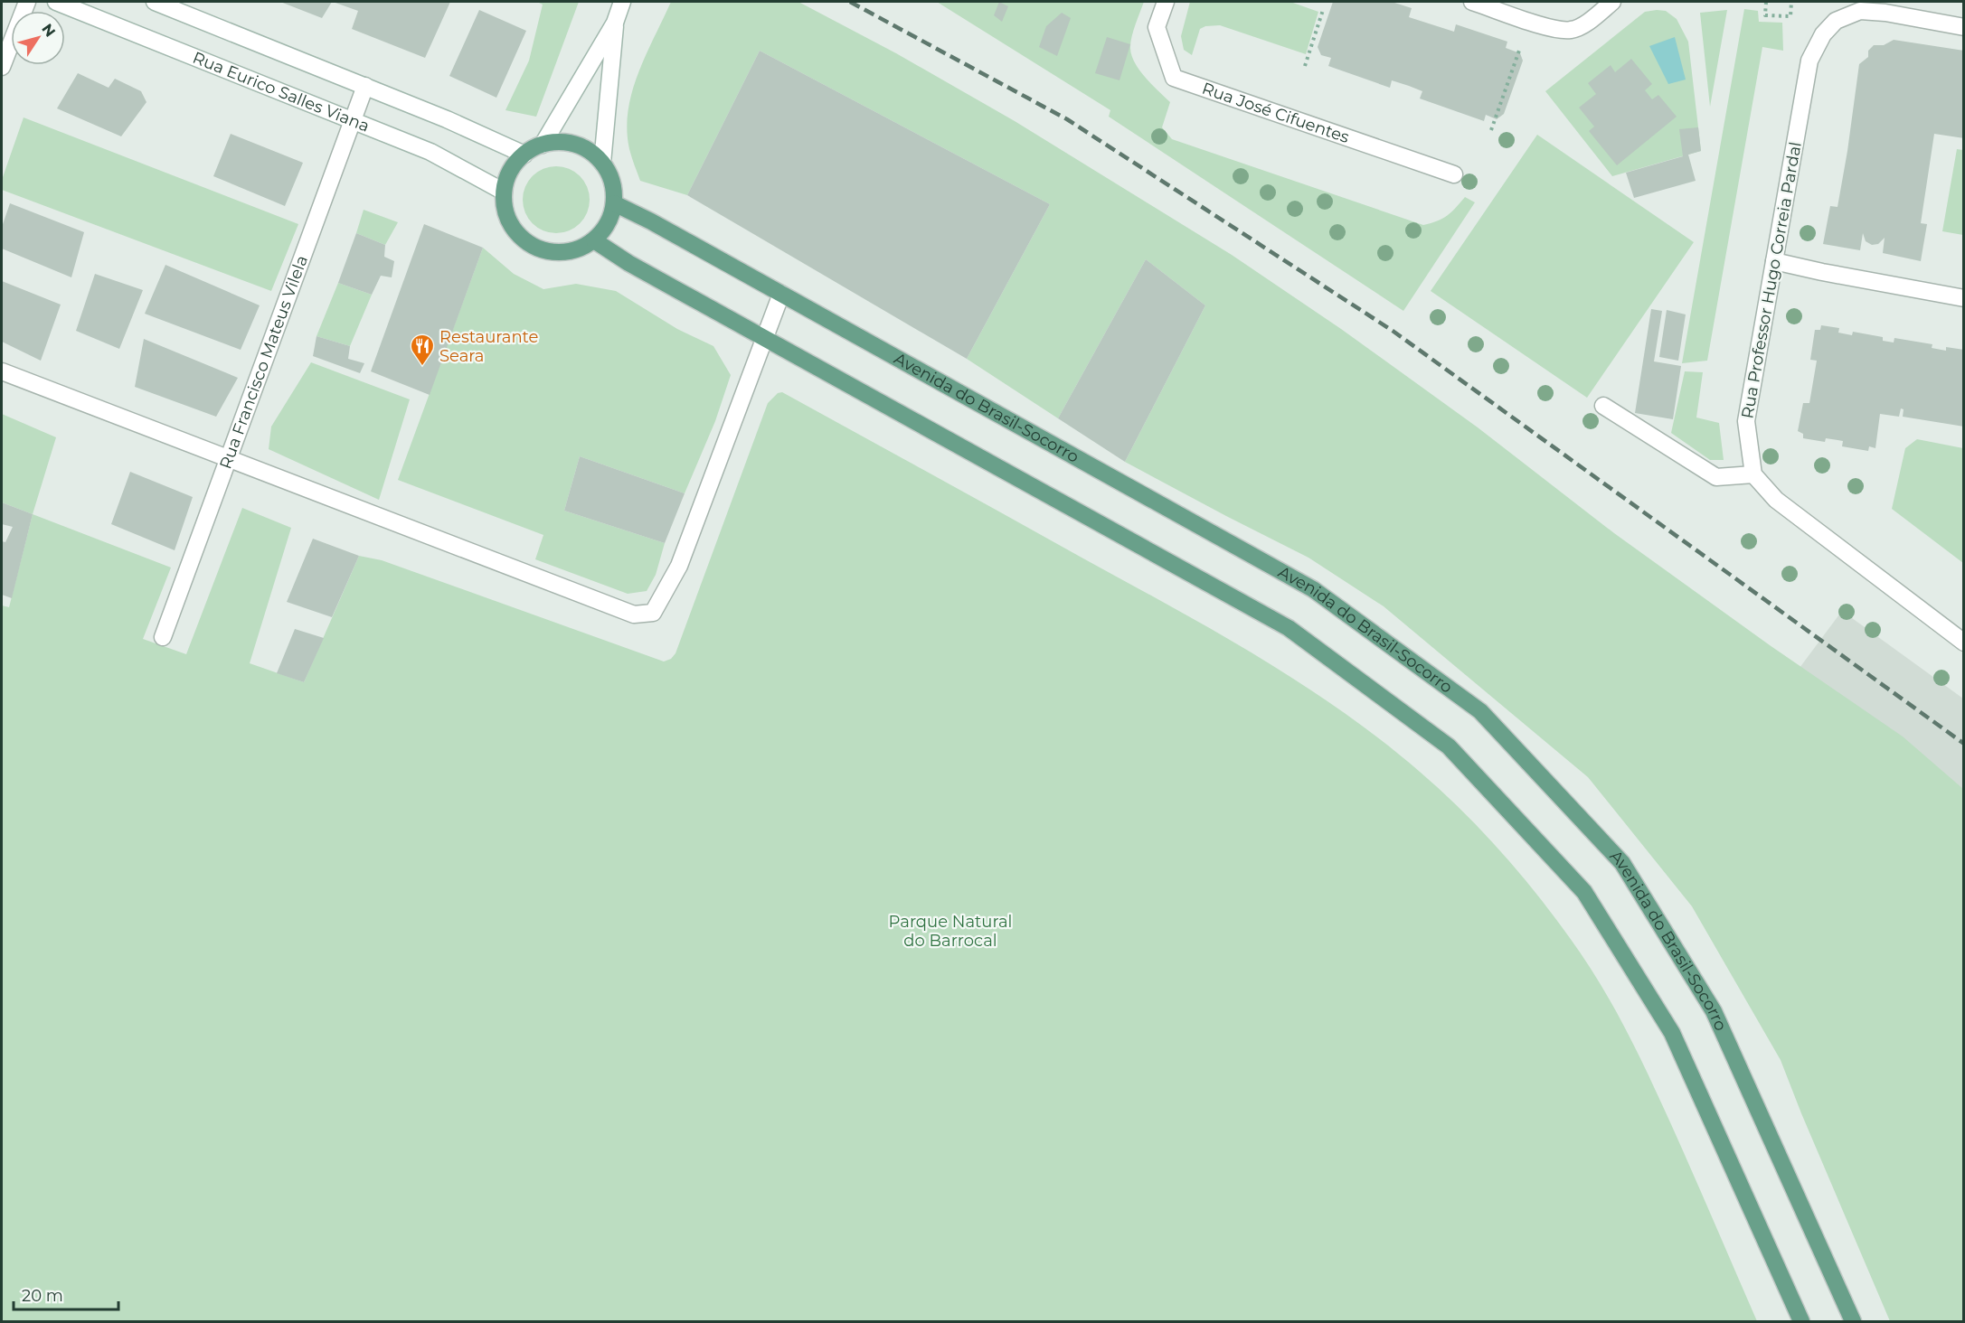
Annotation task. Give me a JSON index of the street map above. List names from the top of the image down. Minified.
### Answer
{"streets":{"main road":["Avenida do Brasil-Socorro"],"street":["Rua Eurico Salles Viana","Rua José Cifuentes","Rua Professor Hugo Correia Pardal","Rua Francisco Mateus Vilela"]},"crossings":[["Rua Eurico Salles Viana","Rua Francisco Mateus Vilela"],["Rua Eurico Salles Viana","Avenida do Brasil-Socorro"]],"parks":["Parque Natural do Barrocal"],"places":{"restaurant":["Restaurante Seara"]},"scale_bar":"20 m","north":"top right"}
